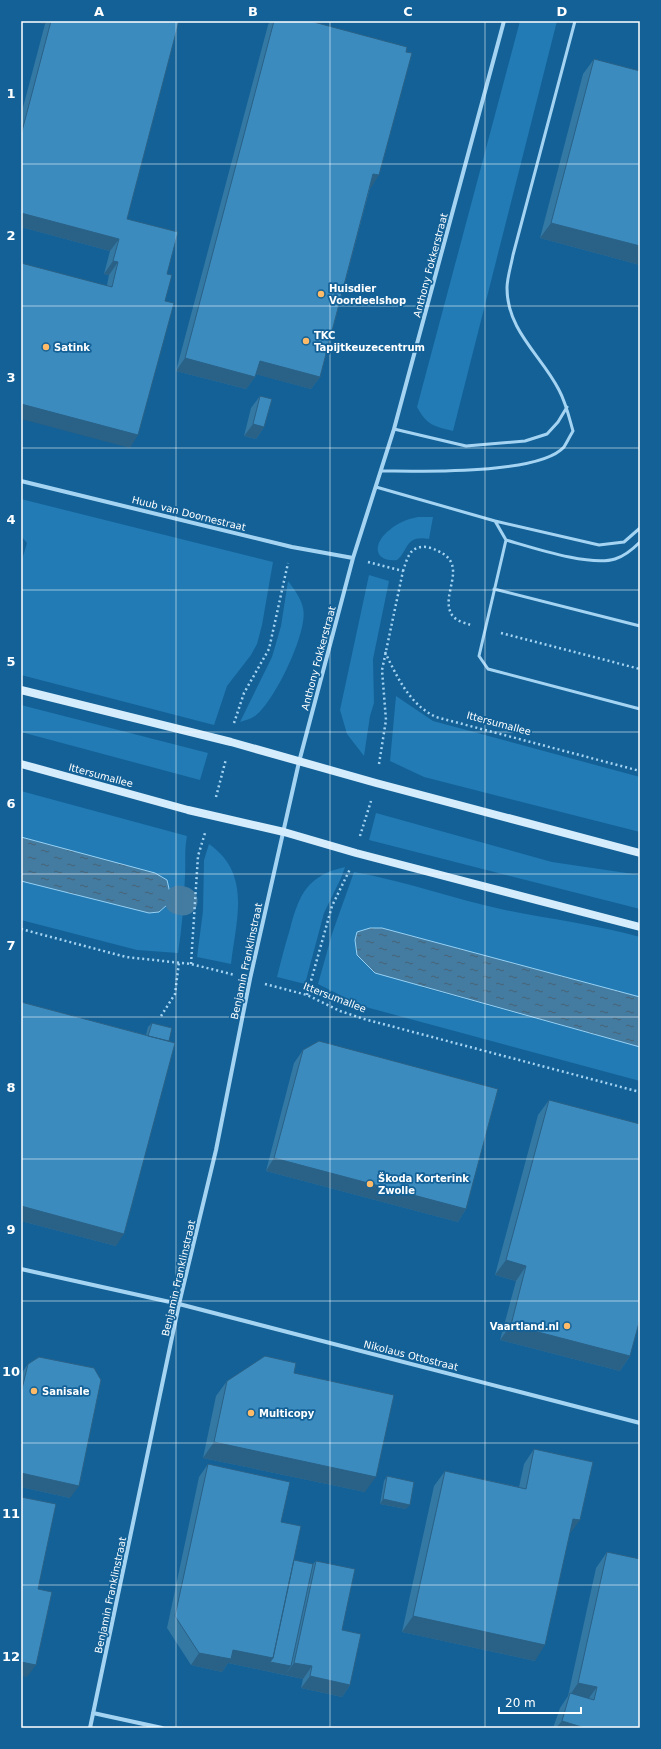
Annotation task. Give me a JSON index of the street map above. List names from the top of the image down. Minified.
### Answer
{"streets":{"main road":["Ittersumallee"],"street":["Anthony Fokkerstraat","Huub van Doornestraat","Benjamin Franklinstraat","Nikolaus Ottostraat"]},"crossings":[["Anthony Fokkerstraat","Huub van Doornestraat"],["Anthony Fokkerstraat","Ittersumallee"],["Anthony Fokkerstraat","Benjamin Franklinstraat"],["Ittersumallee","Benjamin Franklinstraat"],["Benjamin Franklinstraat","Nikolaus Ottostraat"]],"places":["Huisdier Voordeelshop","TKC Tapijtkeuzecentrum","Satink","Škoda Korterink Zwolle","Vaartland.nl","Sanisale","Multicopy"],"scale_bar":"20 m","grid":{"columns":["A","B","C","D"],"rows":["1","2","3","4","5","6","7","8","9","10","11","12"]}}
